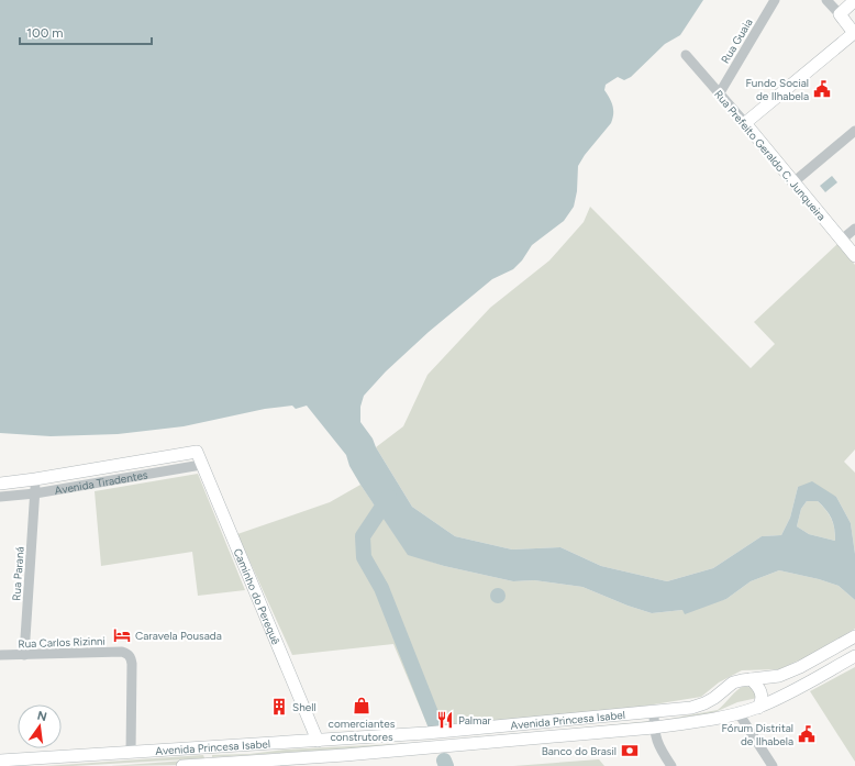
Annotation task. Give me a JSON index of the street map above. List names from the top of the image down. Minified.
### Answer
{"streets":{"main road":["Rua Prefeito Geraldo C. Junqueira","Avenida Tiradentes","Caminho do Perequê","Avenida Princesa Isabel"],"street":["Rua Guaia","Rua Paraná","Rua Carlos Rizinni"]},"crossings":[["Rua Guaia","Rua Prefeito Geraldo C. Junqueira"],["Avenida Tiradentes","Rua Paraná"],["Avenida Tiradentes","Caminho do Perequê"],["Rua Paraná","Rua Carlos Rizinni"],["Caminho do Perequê","Avenida Princesa Isabel"],["Rua Carlos Rizinni","Avenida Princesa Isabel"]],"places":{"public building":["Fundo Social de Ilhabela","Fórum Distrital de Ilhabela"],"hotel":["Caravela Pousada"],"shop":["comerciantes construtores"],"building":["Shell"],"restaurant":["Palmar"],"bank":["Banco do Brasil"]},"scale_bar":"100 m","north":"top"}
